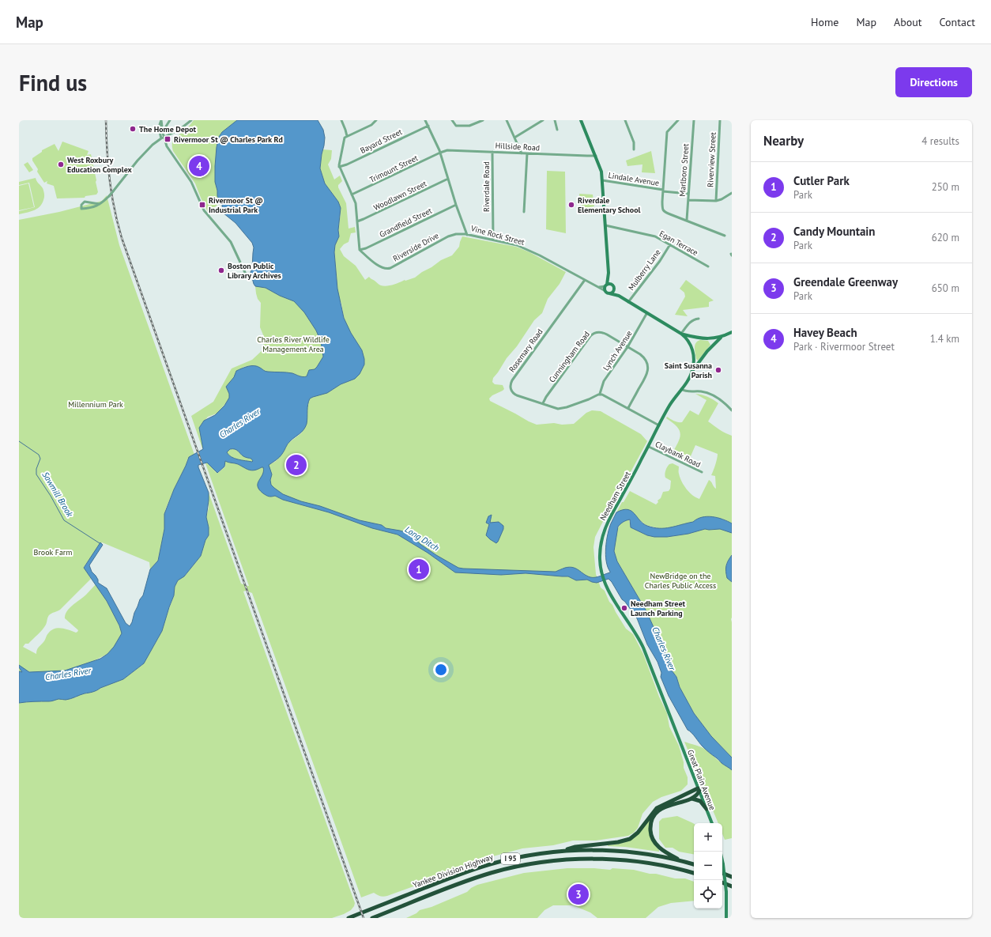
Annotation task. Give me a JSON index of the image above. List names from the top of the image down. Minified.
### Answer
{"streets":{"highway":["I 95","Yankee Division Highway"],"main road":["Needham Street","Great Plain Avenue"],"street":["Bayard Street","Hillside Road","Riverview Street","Trimount Street","Marlboro Street","Lindale Avenue","Riverdale Road","Woodlawn Street","Grandfield Street","Vine Rock Street","Egan Terrace","Riverside Drive","Mulberry Lane","Rosemary Road","Lynch Avenue","Cunningham Road","Claybank Road"]},"crossings":[["Bayard Street","Vine Rock Street"],["Hillside Road","Trimount Street"],["Hillside Road","Riverdale Road"],["Hillside Road","Vine Rock Street"],["Trimount Street","Vine Rock Street"],["Marlboro Street","Lindale Avenue"],["Riverdale Road","Vine Rock Street"],["Woodlawn Street","Vine Rock Street"],["Grandfield Street","Vine Rock Street"],["Grandfield Street","Riverside Drive"],["Vine Rock Street","Riverside Drive"],["Vine Rock Street","Rosemary Road"],["Vine Rock Street","Needham Street"],["Egan Terrace","Mulberry Lane"],["Mulberry Lane","Needham Street"],["Rosemary Road","Lynch Avenue"],["Rosemary Road","Cunningham Road"],["Lynch Avenue","Cunningham Road"],["Lynch Avenue","Needham Street"],["Claybank Road","Needham Street"],["Needham Street","Great Plain Avenue"]],"water":["Charles River","Sawmill Brook","Long Ditch"],"parks":["Charles River Wildlife Management Area","Millennium Park","Brook Farm","NewBridge on the Charles Public Access"],"places":{"other":["The Home Depot","West Roxbury Education Complex","Riverdale Elementary School","Boston Public Library Archives","Saint Susanna Parish","Needham Street Launch Parking"],"transit":["Rivermoor St @ Charles Park Rd","Rivermoor St @ Industrial Park"]},"page":{"header":"Map","nav":["Home","Map","About","Contact"],"buttons":"Directions","title":"Find us","heading":["Nearby","4 results"],"pins":["4","2","1","3"],"list":[{"mark":"1","name":"Cutler Park","note":"Park","value":"250 m"},{"mark":"2","name":"Candy Mountain","note":"Park","value":"620 m"},{"mark":"3","name":"Greendale Greenway","note":"Park","value":"650 m"},{"mark":"4","name":"Havey Beach","note":"Park · Rivermoor Street","value":"1.4 km"}],"map_buttons":["+","−"]}}
